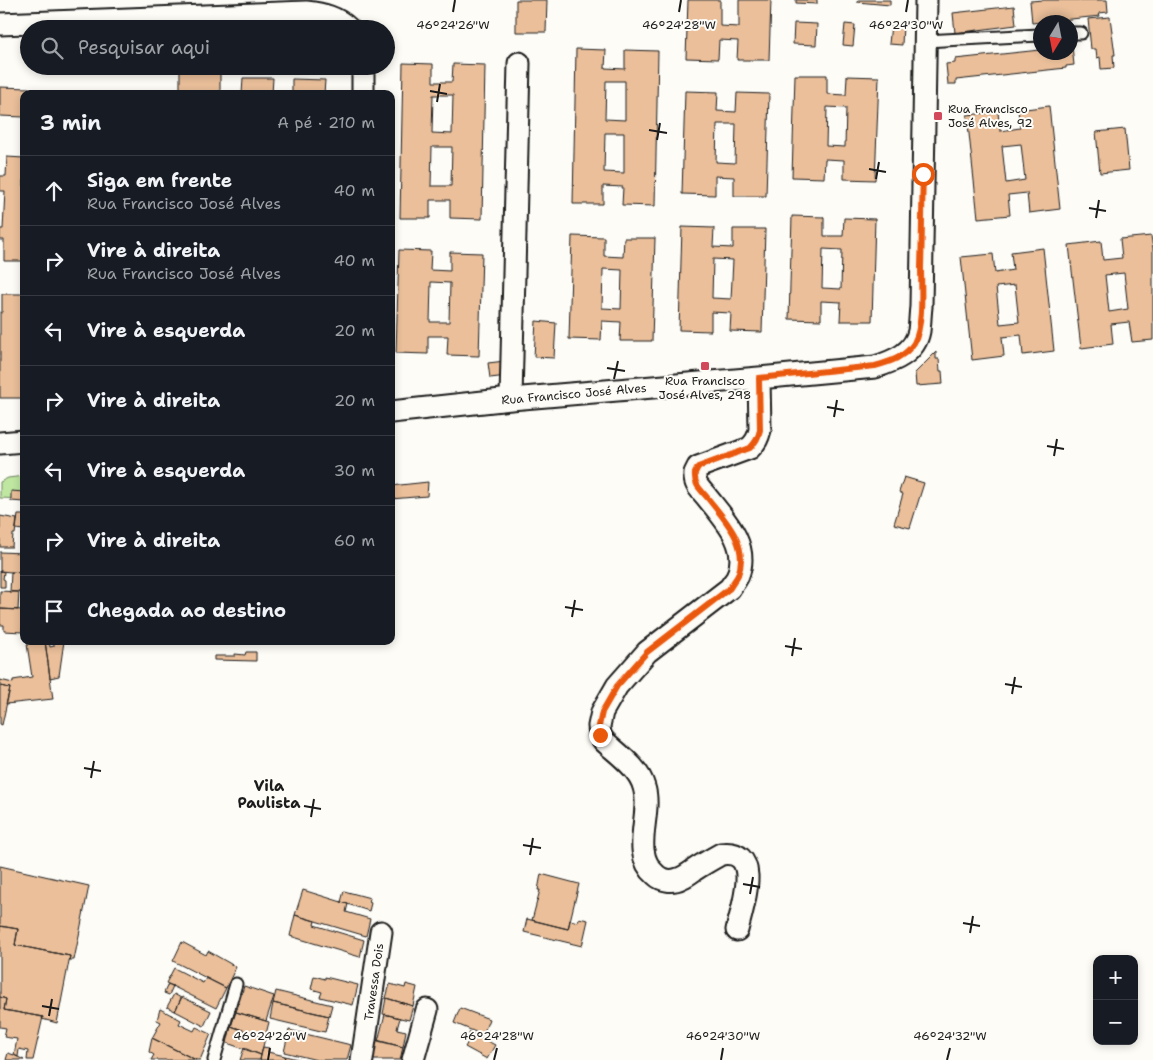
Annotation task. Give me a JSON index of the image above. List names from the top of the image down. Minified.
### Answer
{"streets":{"street":["Rua Francisco José Alves","Travessa Dois"]},"districts":["Vila Paulista"],"places":{"transit":["Rua Francisco José Alves, 92","Rua Francisco José Alves, 298"]},"north":"bottom","page":{"search":"Pesquisar aqui","heading":["3 min","A pé · 210 m"],"list":[["Siga em frente","Rua Francisco José Alves","40 m"],["Vire à direita","Rua Francisco José Alves","40 m"],["Vire à esquerda","20 m"],["Vire à direita","20 m"],["Vire à esquerda","30 m"],["Vire à direita","60 m"],"Chegada ao destino"],"map_buttons":["+","−"]},"coordinates":["46°24'26\"W","46°24'28\"W","46°24'30\"W","46°24'32\"W"]}
